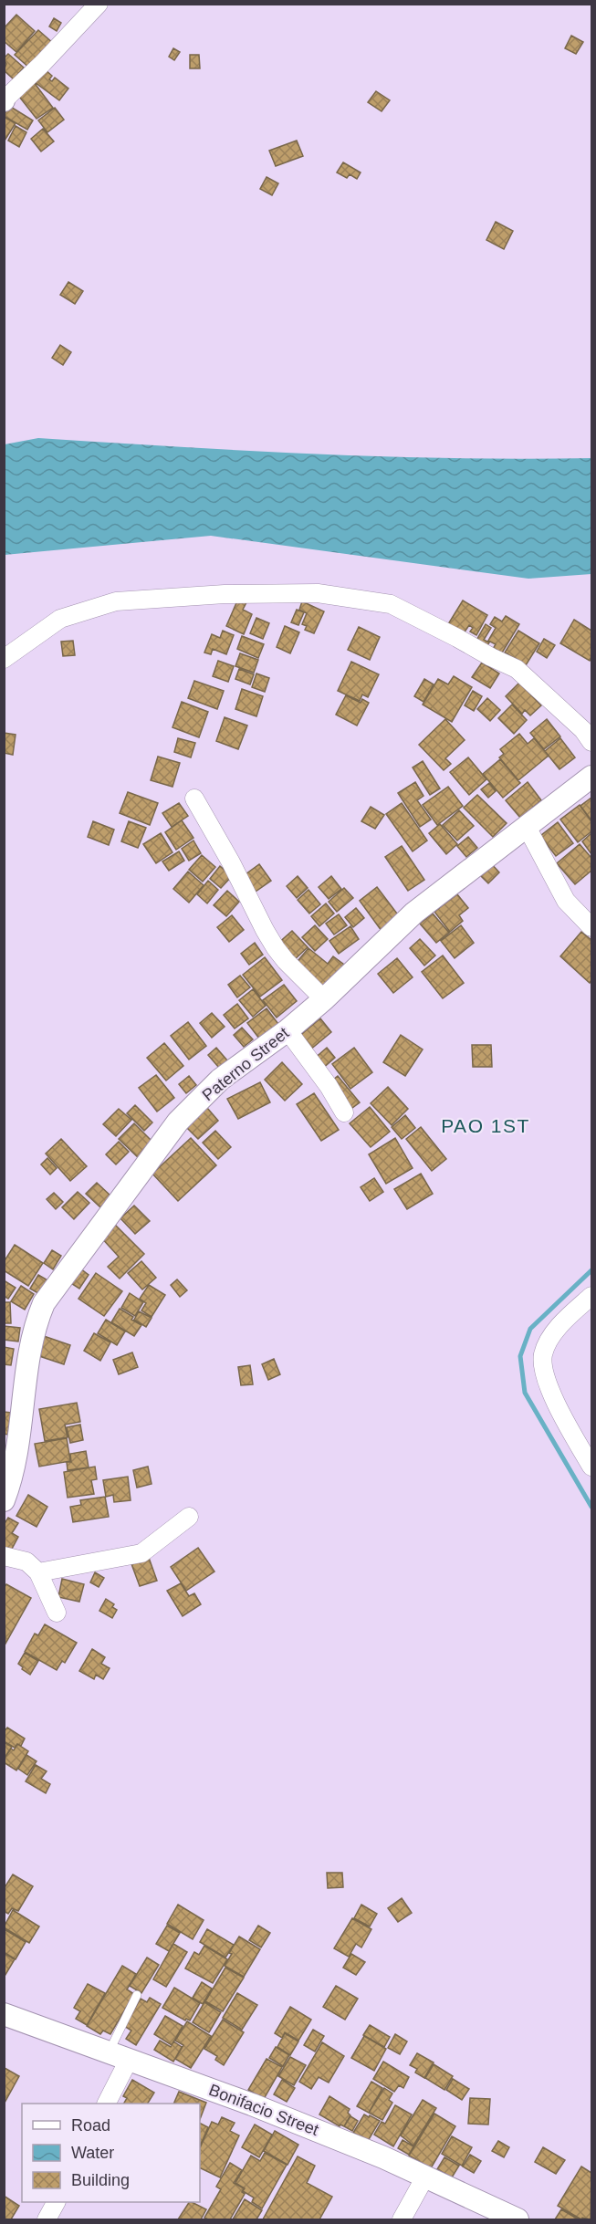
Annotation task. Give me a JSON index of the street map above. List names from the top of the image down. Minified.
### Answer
{"streets":{"street":["Paterno Street","Bonifacio Street"]},"districts":["PAO 1ST"],"legend":["Road","Water","Building"]}
